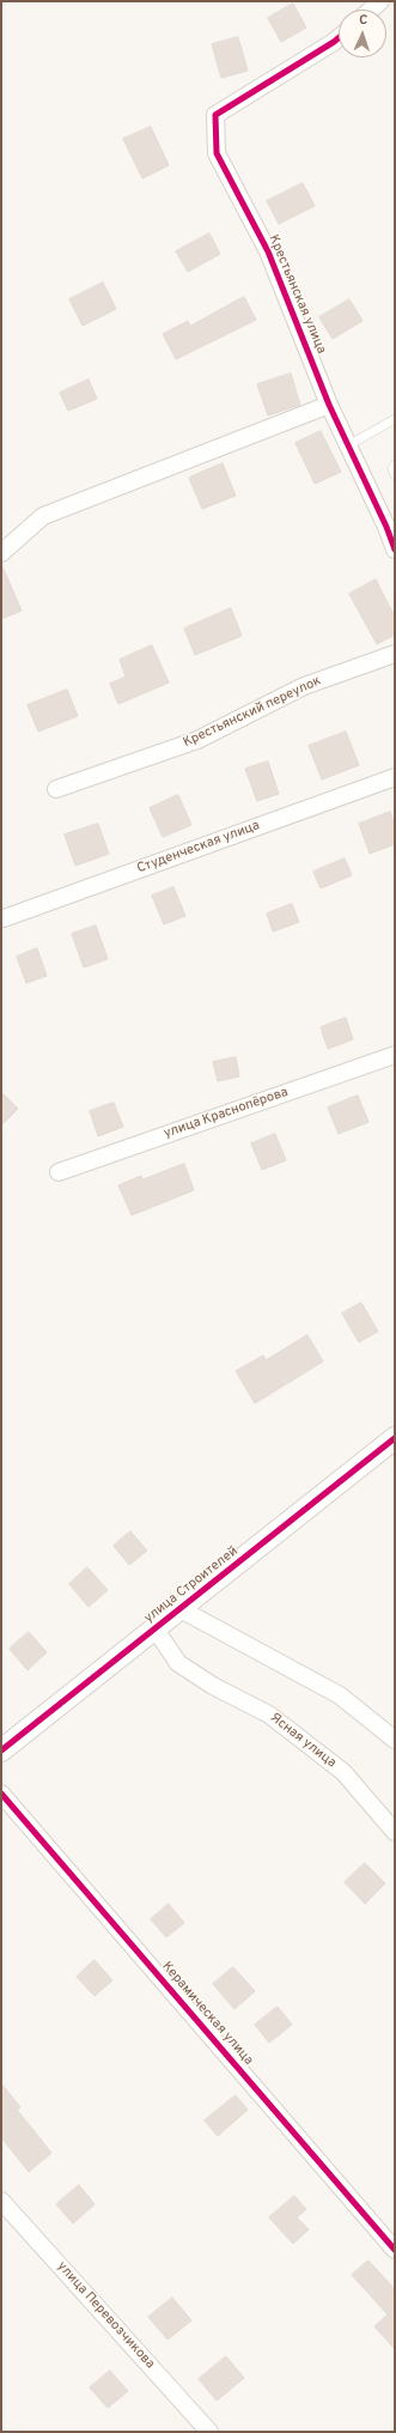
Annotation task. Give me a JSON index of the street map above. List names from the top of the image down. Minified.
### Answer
{"streets":{"street":["Крестьянская улица","Крестьянский переулок","Студенческая улица","улица Краснопёрова","улица Строителей","Ясная улица","Керамическая улица","улица Перевозчикова"]},"crossings":[["улица Строителей","Ясная улица"]],"north":"top"}
